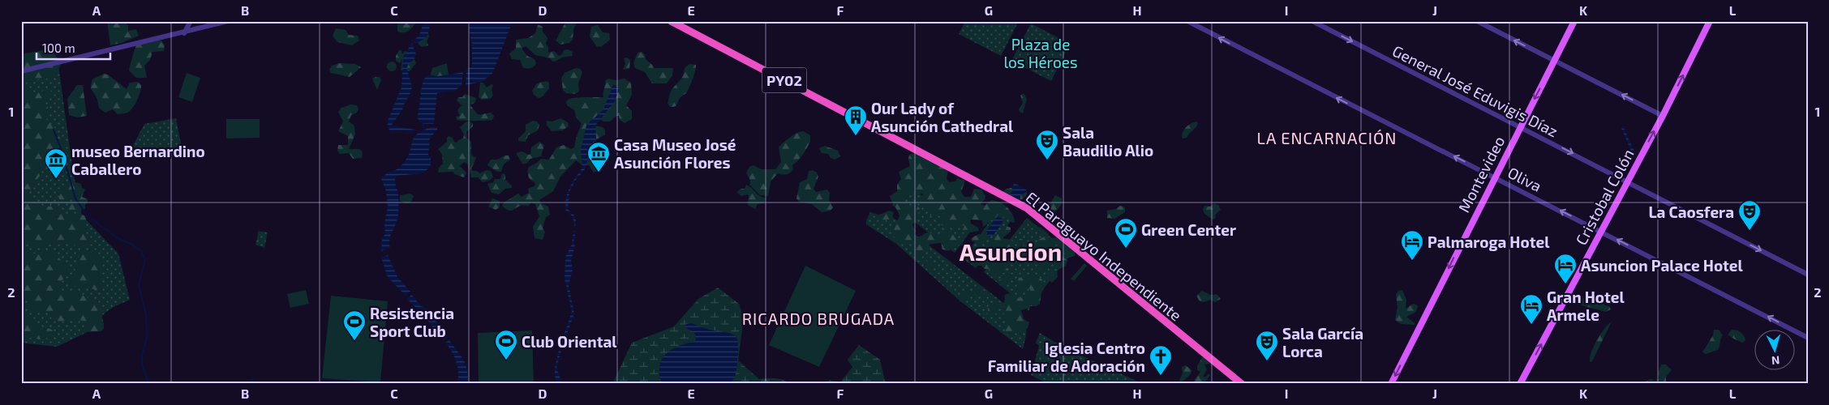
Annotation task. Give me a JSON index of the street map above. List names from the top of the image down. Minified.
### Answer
{"streets":{"highway":["PY02","El Paraguayo Independiente"],"main road":["Montevideo","Cristobal Colón"],"street":["General José Eduvigis Díaz","Oliva"]},"crossings":[["General José Eduvigis Díaz","Montevideo"],["General José Eduvigis Díaz","Cristobal Colón"],["Montevideo","Oliva"],["Oliva","Cristobal Colón"]],"one_way":["General José Eduvigis Díaz","Montevideo","Oliva","Cristobal Colón"],"districts":["LA ENCARNACIÓN","Asuncion","RICARDO BRUGADA"],"parks":["Plaza de los Héroes"],"places":{"building":["Our Lady of Asunción Cathedral"],"theatre":["Sala Baudilio Alio","La Caosfera","Sala García Lorca"],"museum":["Casa Museo José Asunción Flores","museo Bernardino Caballero"],"sports":["Green Center","Resistencia Sport Club","Club Oriental"],"hotel":["Palmaroga Hotel","Asuncion Palace Hotel","Gran Hotel Armele"],"church":["Iglesia Centro Familiar de Adoración"]},"scale_bar":"100 m","north":"bottom","grid":{"columns":["A","B","C","D","E","F","G","H","I","J","K","L"],"rows":["1","2"]}}
